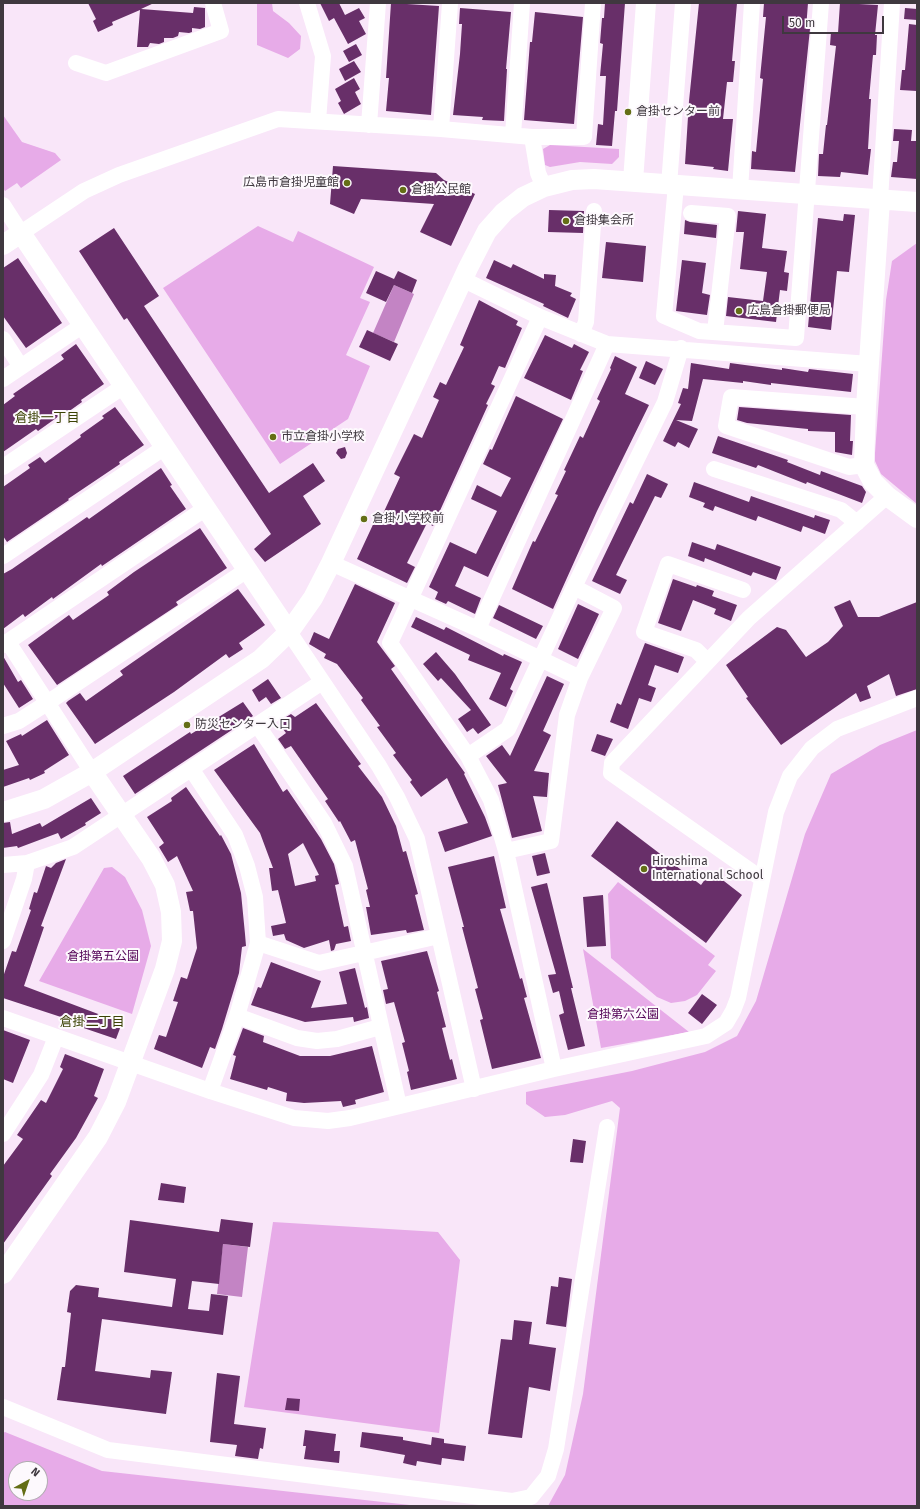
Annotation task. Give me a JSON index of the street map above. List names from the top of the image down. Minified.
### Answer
{"districts":["倉掛一丁目","倉掛二丁目"],"parks":["倉掛第五公園","倉掛第六公園"],"places":["倉掛センター前","広島市倉掛児童館","倉掛公民館","倉掛集会所","広島倉掛郵便局","市立倉掛小学校","倉掛小学校前","防災センター入口","Hiroshima International School"],"scale_bar":"50 m","north":"top right"}
